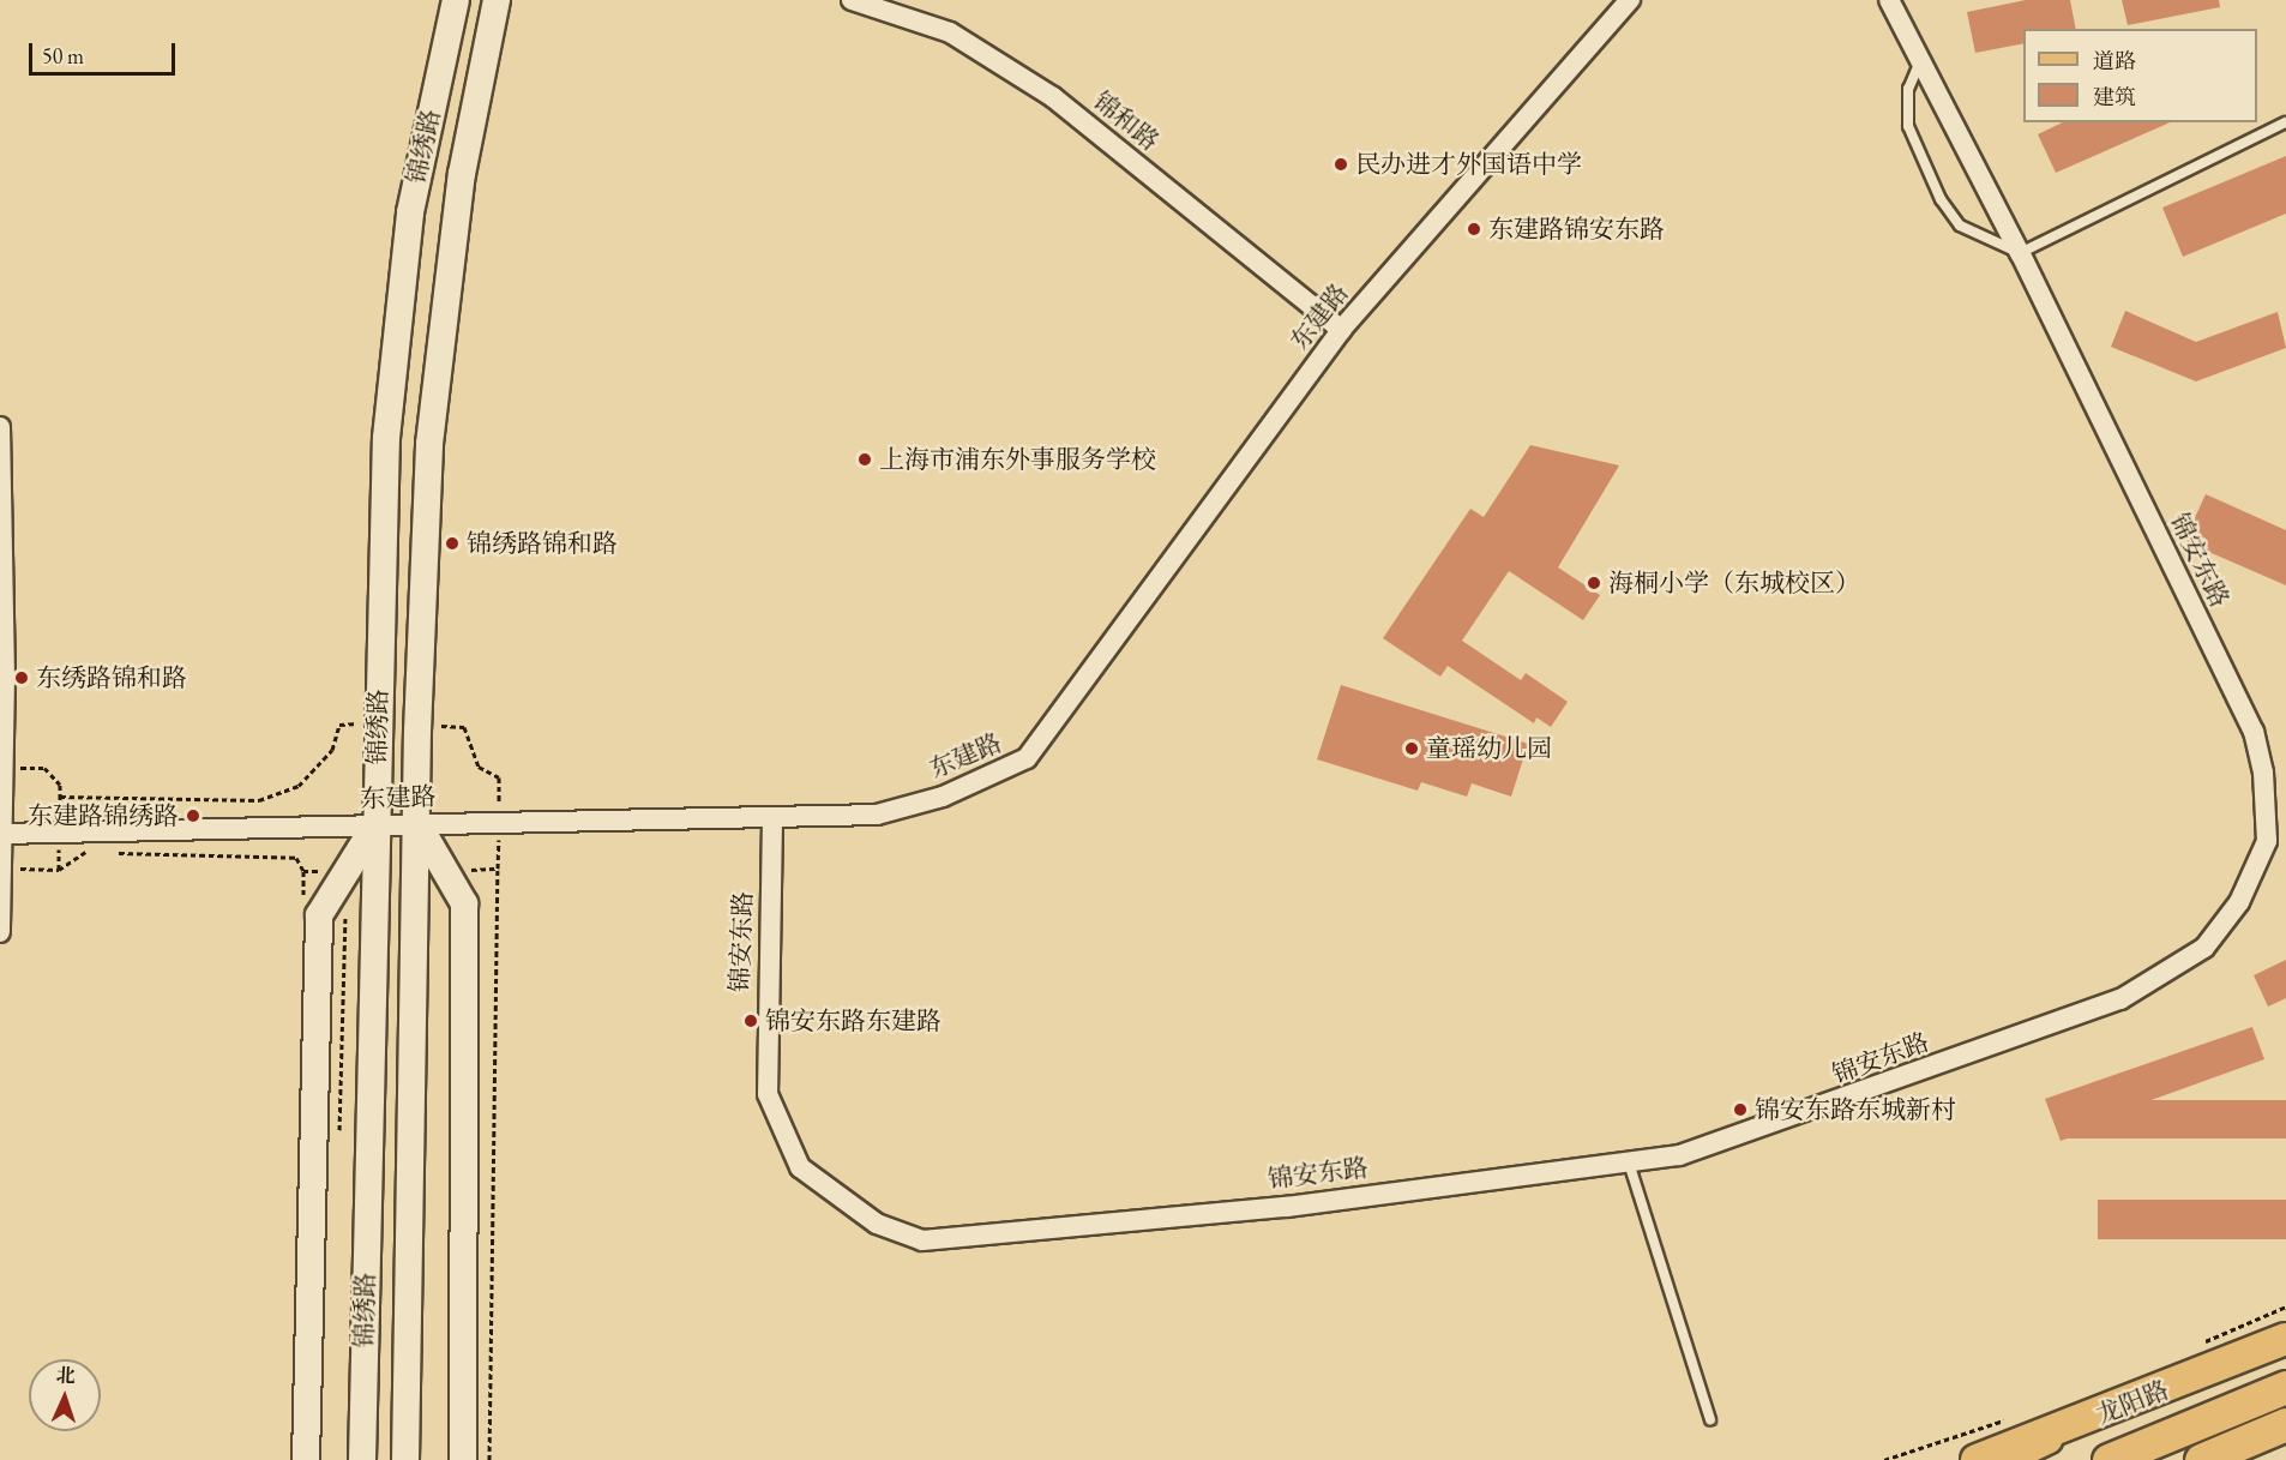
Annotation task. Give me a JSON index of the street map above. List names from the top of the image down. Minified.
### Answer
{"streets":{"main road":["锦绣路","龙阳路"],"street":["锦和路","东建路","锦安东路"]},"crossings":[["锦和路","东建路"],["锦绣路","东建路"],["东建路","锦安东路"]],"places":["民办进才外国语中学","东建路锦安东路","上海市浦东外事服务学校","锦绣路锦和路","海桐小学（东城校区）","东绣路锦和路","童瑶幼儿园","东建路锦绣路","锦安东路东建路","锦安东路东城新村"],"legend":["道路","建筑"],"scale_bar":"50 m","north":"top"}
